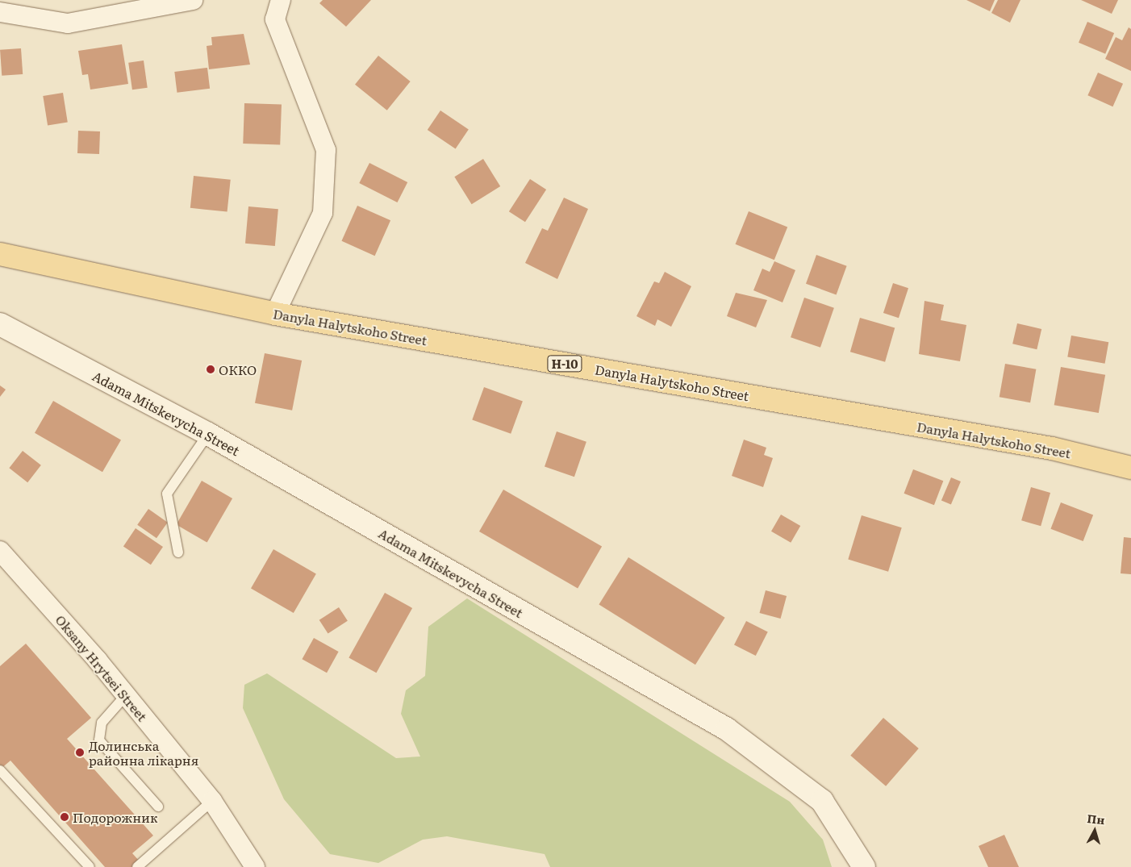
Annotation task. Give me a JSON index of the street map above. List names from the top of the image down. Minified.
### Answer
{"streets":{"main road":["Danyla Halytskoho Street","Н-10"],"street":["Adama Mitskevycha Street","Oksany Hrytsei Street"]},"places":["ОККО","Долинська районна лікарня","Подорожник"],"north":"top"}
